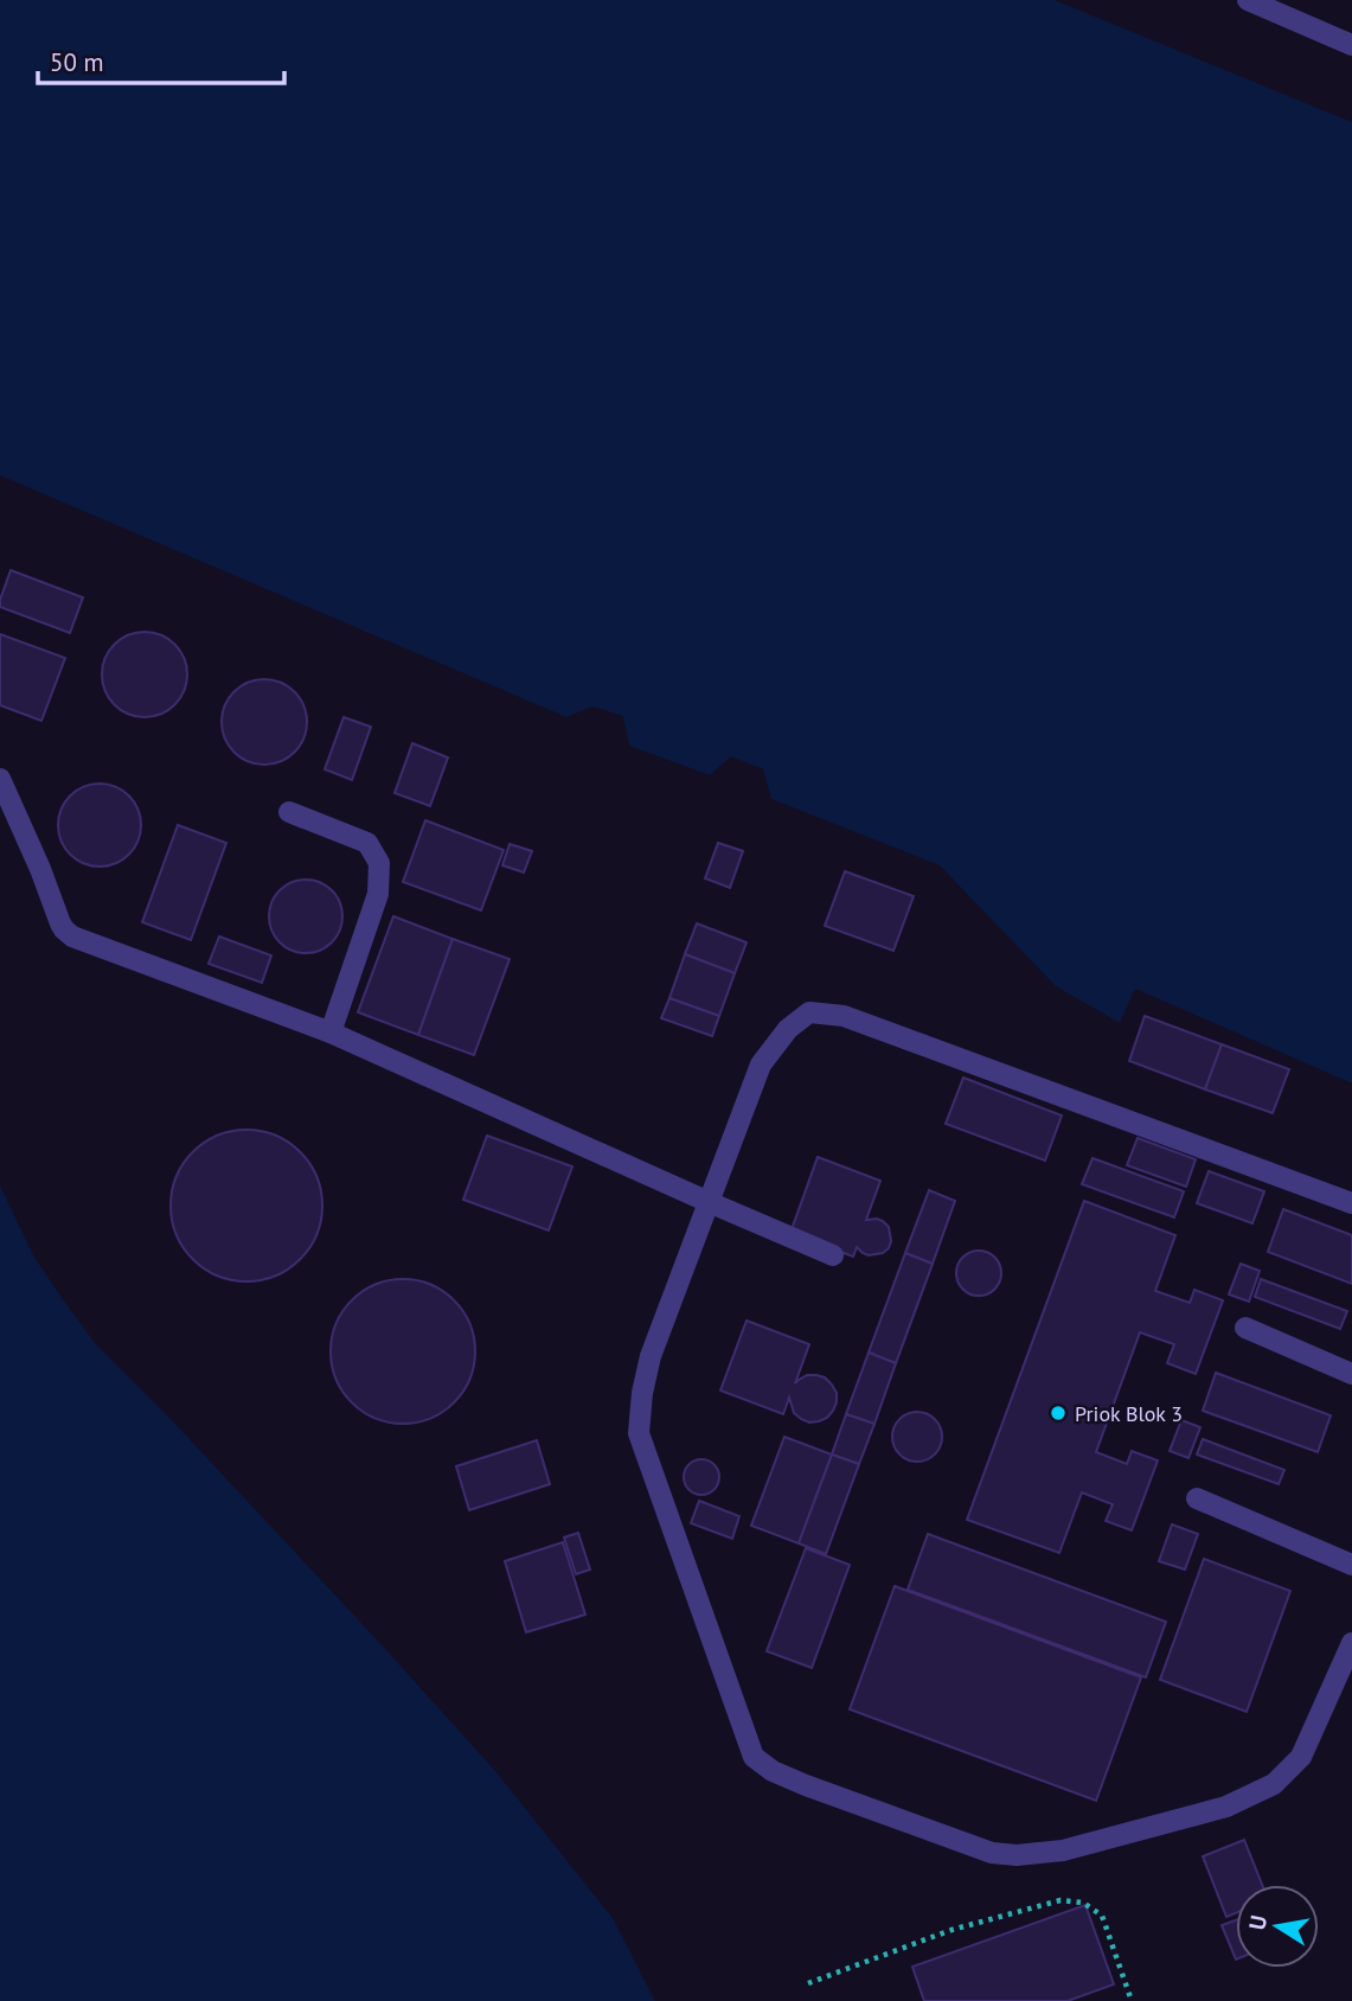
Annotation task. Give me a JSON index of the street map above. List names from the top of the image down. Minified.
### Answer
{"places":["Priok Blok 3"],"scale_bar":"50 m","north":"left"}
